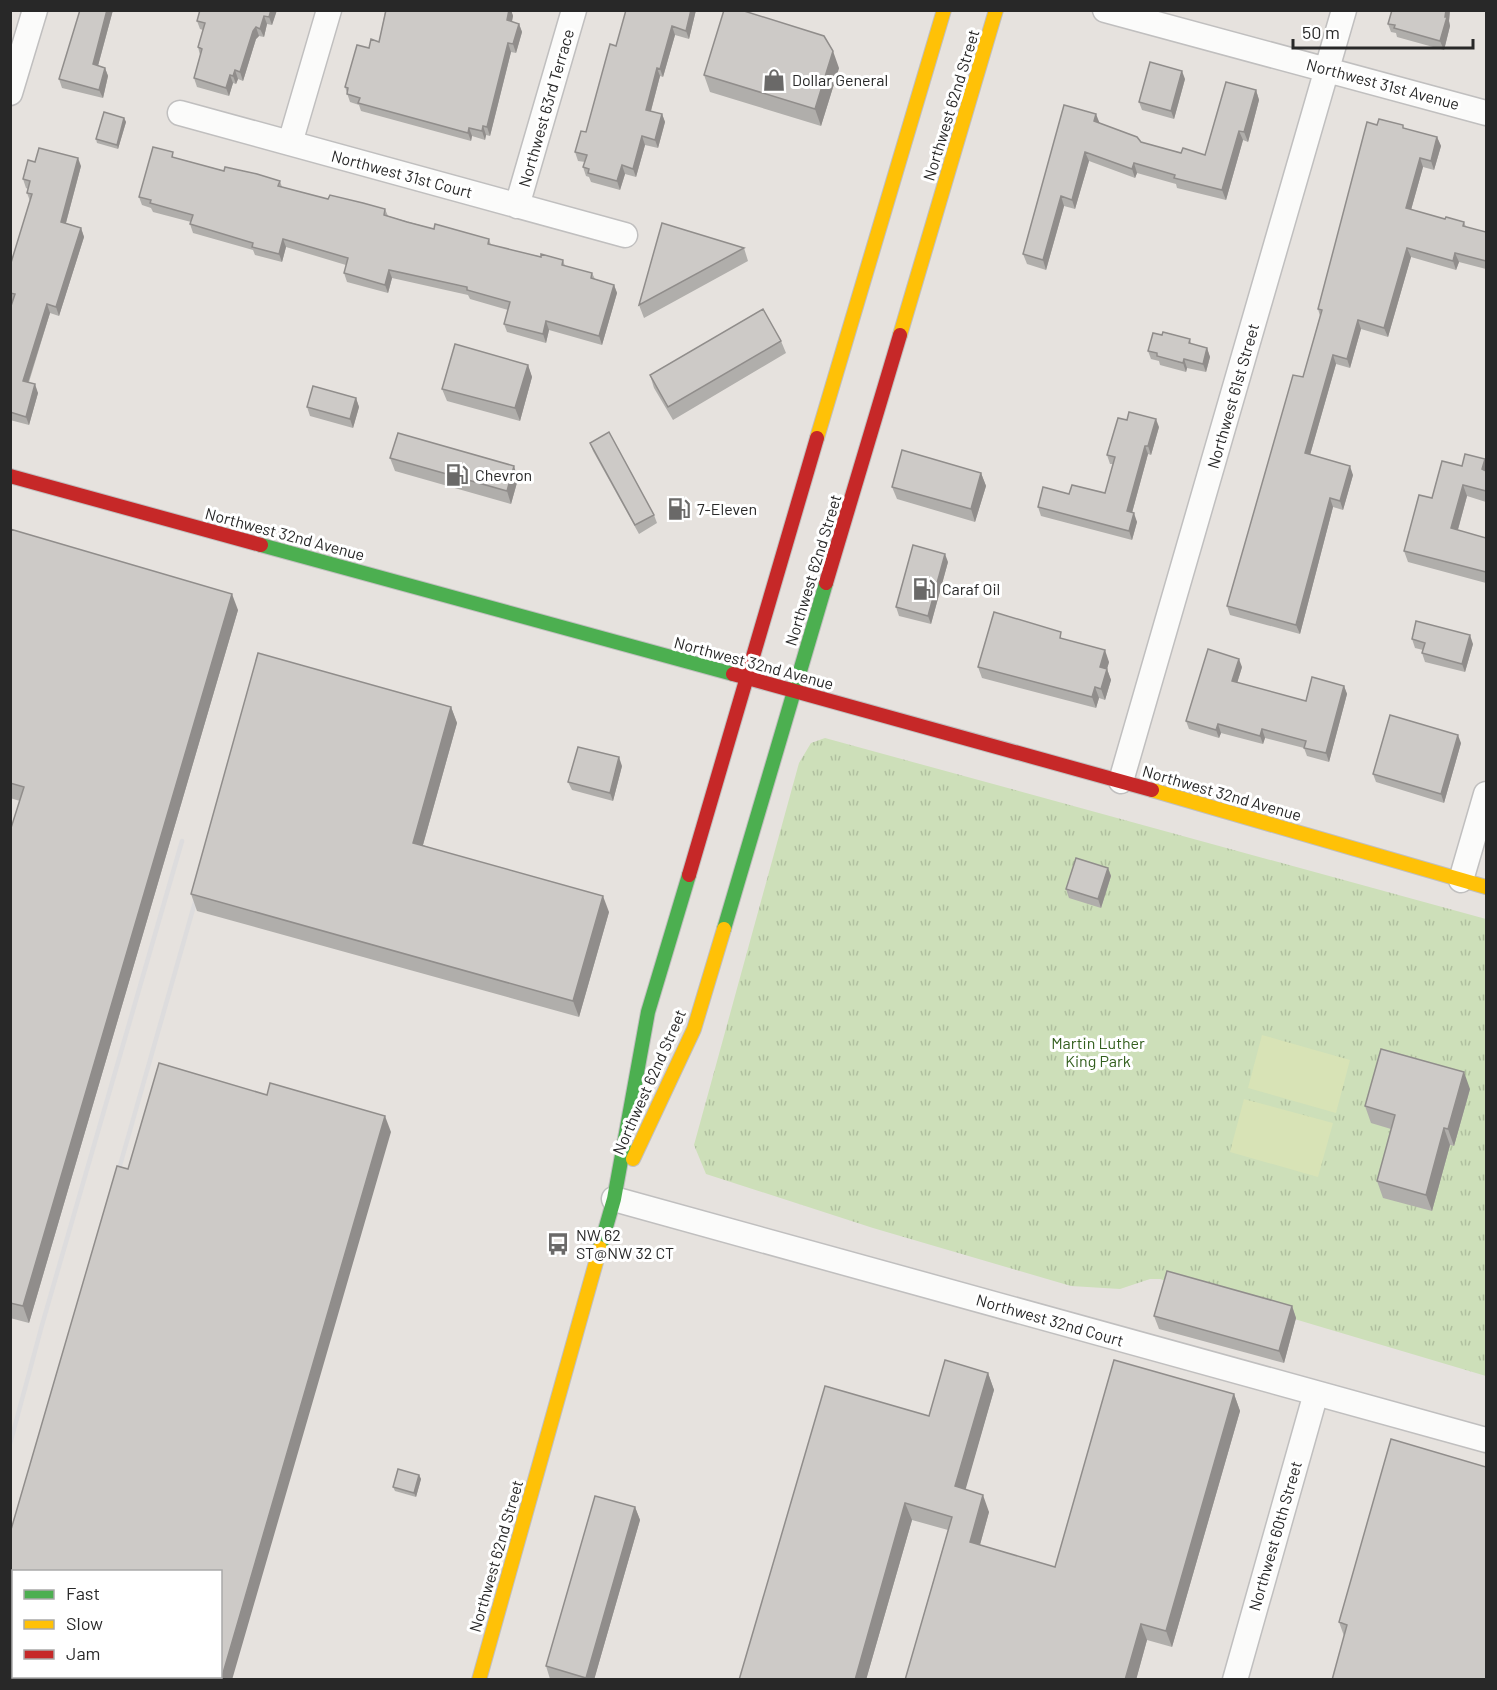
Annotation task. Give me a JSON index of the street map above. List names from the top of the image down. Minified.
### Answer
{"streets":{"main road":["Northwest 62nd Street","Northwest 32nd Avenue"],"street":["Northwest 31st Avenue","Northwest 63rd Terrace","Northwest 31st Court","Northwest 61st Street","Northwest 32nd Court","Northwest 60th Street"]},"crossings":[["Northwest 31st Avenue","Northwest 61st Street"],["Northwest 62nd Street","Northwest 32nd Avenue"],["Northwest 62nd Street","Northwest 32nd Court"],["Northwest 63rd Terrace","Northwest 31st Court"],["Northwest 61st Street","Northwest 32nd Avenue"],["Northwest 32nd Court","Northwest 60th Street"]],"parks":["Martin Luther King Park"],"places":{"shop":["Dollar General"],"fuel station":["Chevron","7-Eleven","Caraf Oil"],"bus stop":["NW 62 ST@NW 32 CT"]},"legend":["Fast","Slow","Jam"],"scale_bar":"50 m"}
